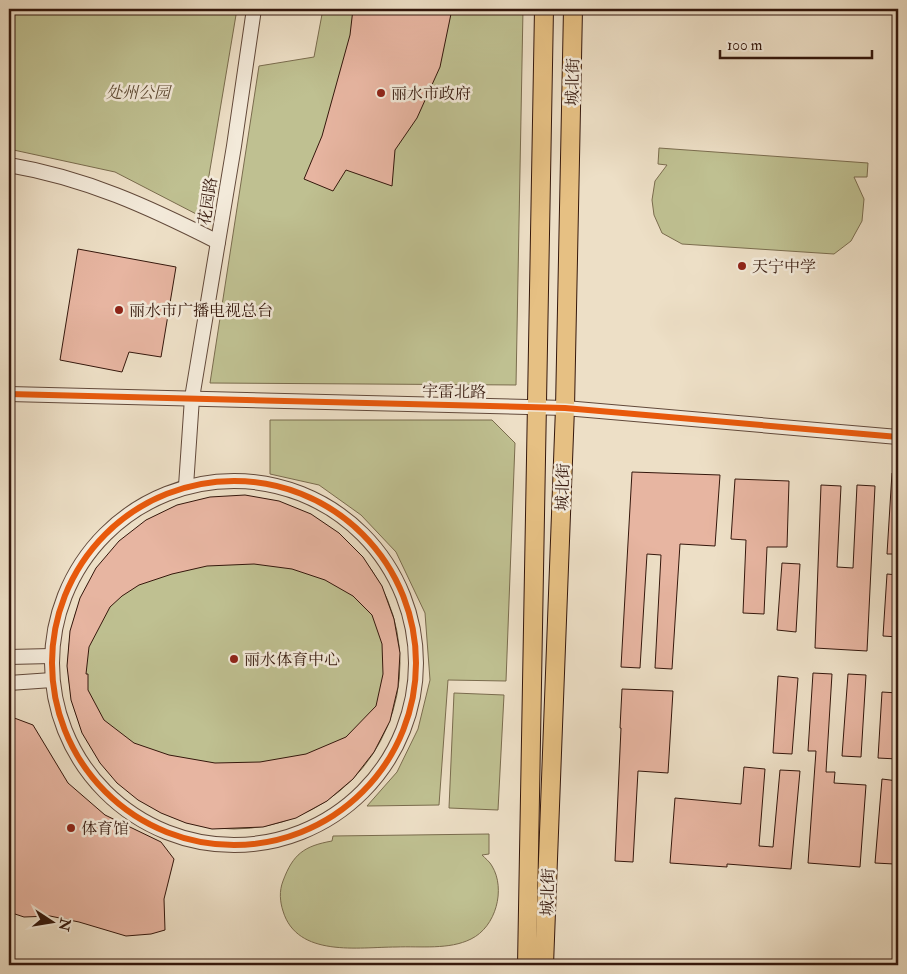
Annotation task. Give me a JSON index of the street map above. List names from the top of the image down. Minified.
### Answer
{"streets":{"main road":["城北街"],"street":["花园路","宇雷北路"]},"crossings":[["城北街","宇雷北路"],["花园路","宇雷北路"]],"parks":["处州公园"],"places":["丽水市政府","天宁中学","丽水市广播电视总台","丽水体育中心","体育馆"],"scale_bar":"100 m","north":"right"}
